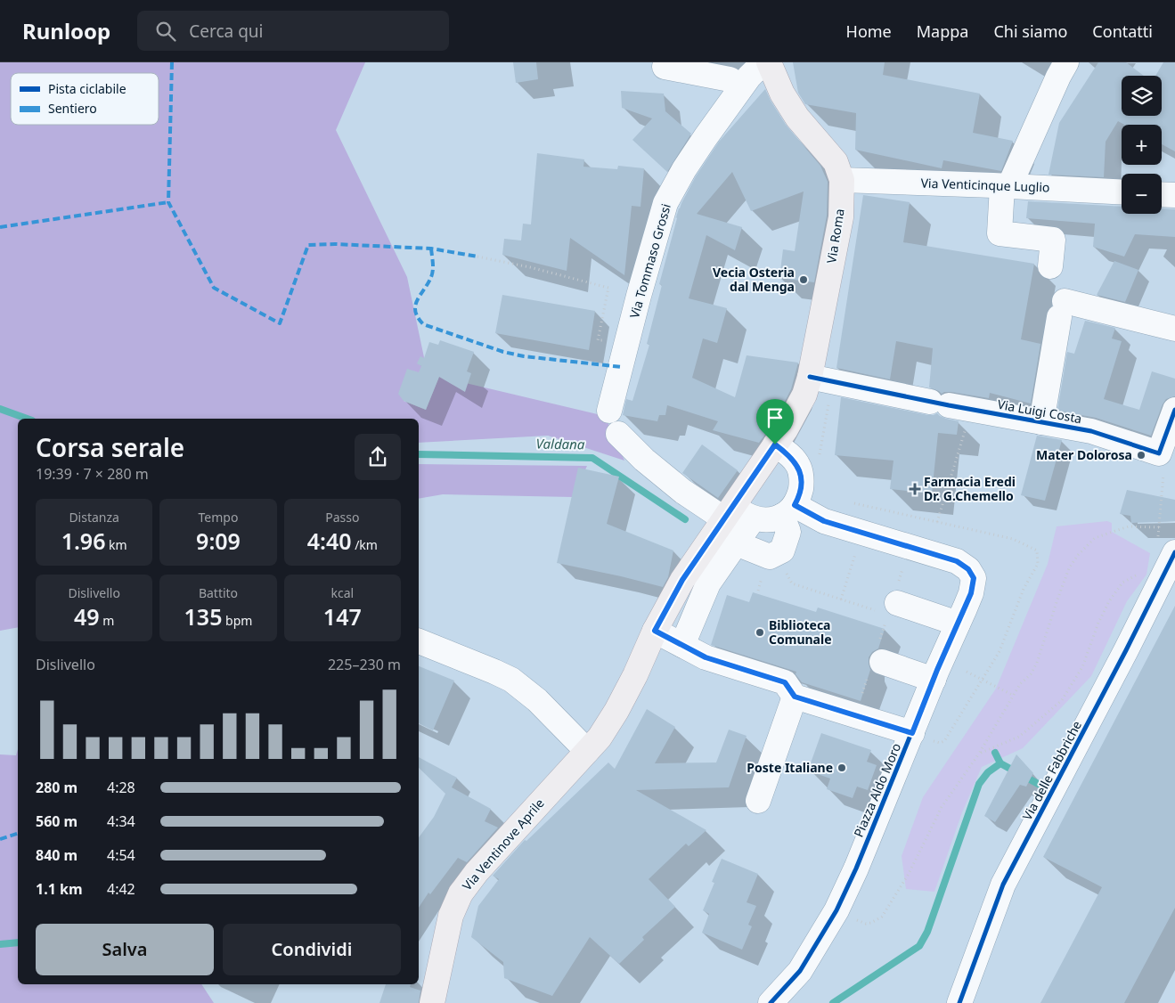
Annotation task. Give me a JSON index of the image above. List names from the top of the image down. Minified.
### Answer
{"streets":{"main road":["Via Roma","Via Ventinove Aprile"],"street":["Via Venticinque Luglio","Via Tommaso Grossi","Via Luigi Costa","Via delle Fabbriche","Piazza Aldo Moro"]},"crossings":[["Via Venticinque Luglio","Via Roma"],["Via Roma","Via Tommaso Grossi"],["Via Roma","Via Luigi Costa"],["Via Roma","Via Ventinove Aprile"]],"water":["Valdana"],"places":{"other":["Vecia Osteria dal Menga","Mater Dolorosa","Biblioteca Comunale","Poste Italiane"],"health":["Farmacia Eredi Dr. G.Chemello"]},"legend":["Pista ciclabile","Sentiero"],"page":{"header":"Runloop","search":"Cerca qui","nav":["Home","Mappa","Chi siamo","Contatti"],"map_buttons":["+","−"],"heading":["Corsa serale","19:39 · 7 × 280 m"],"stats":[["Distanza","1.96 km"],["Tempo","9:09"],["Passo","4:40 /km"],["Dislivello","49 m"],["Battito","135 bpm"],["kcal","147"]],"chart":["Dislivello","225–230 m"],"list":[{"name":"280 m","note":"4:28"},{"name":"560 m","note":"4:34"},{"name":"840 m","note":"4:54"},{"name":"1.1 km","note":"4:42"}],"buttons":["Salva","Condividi"]}}
